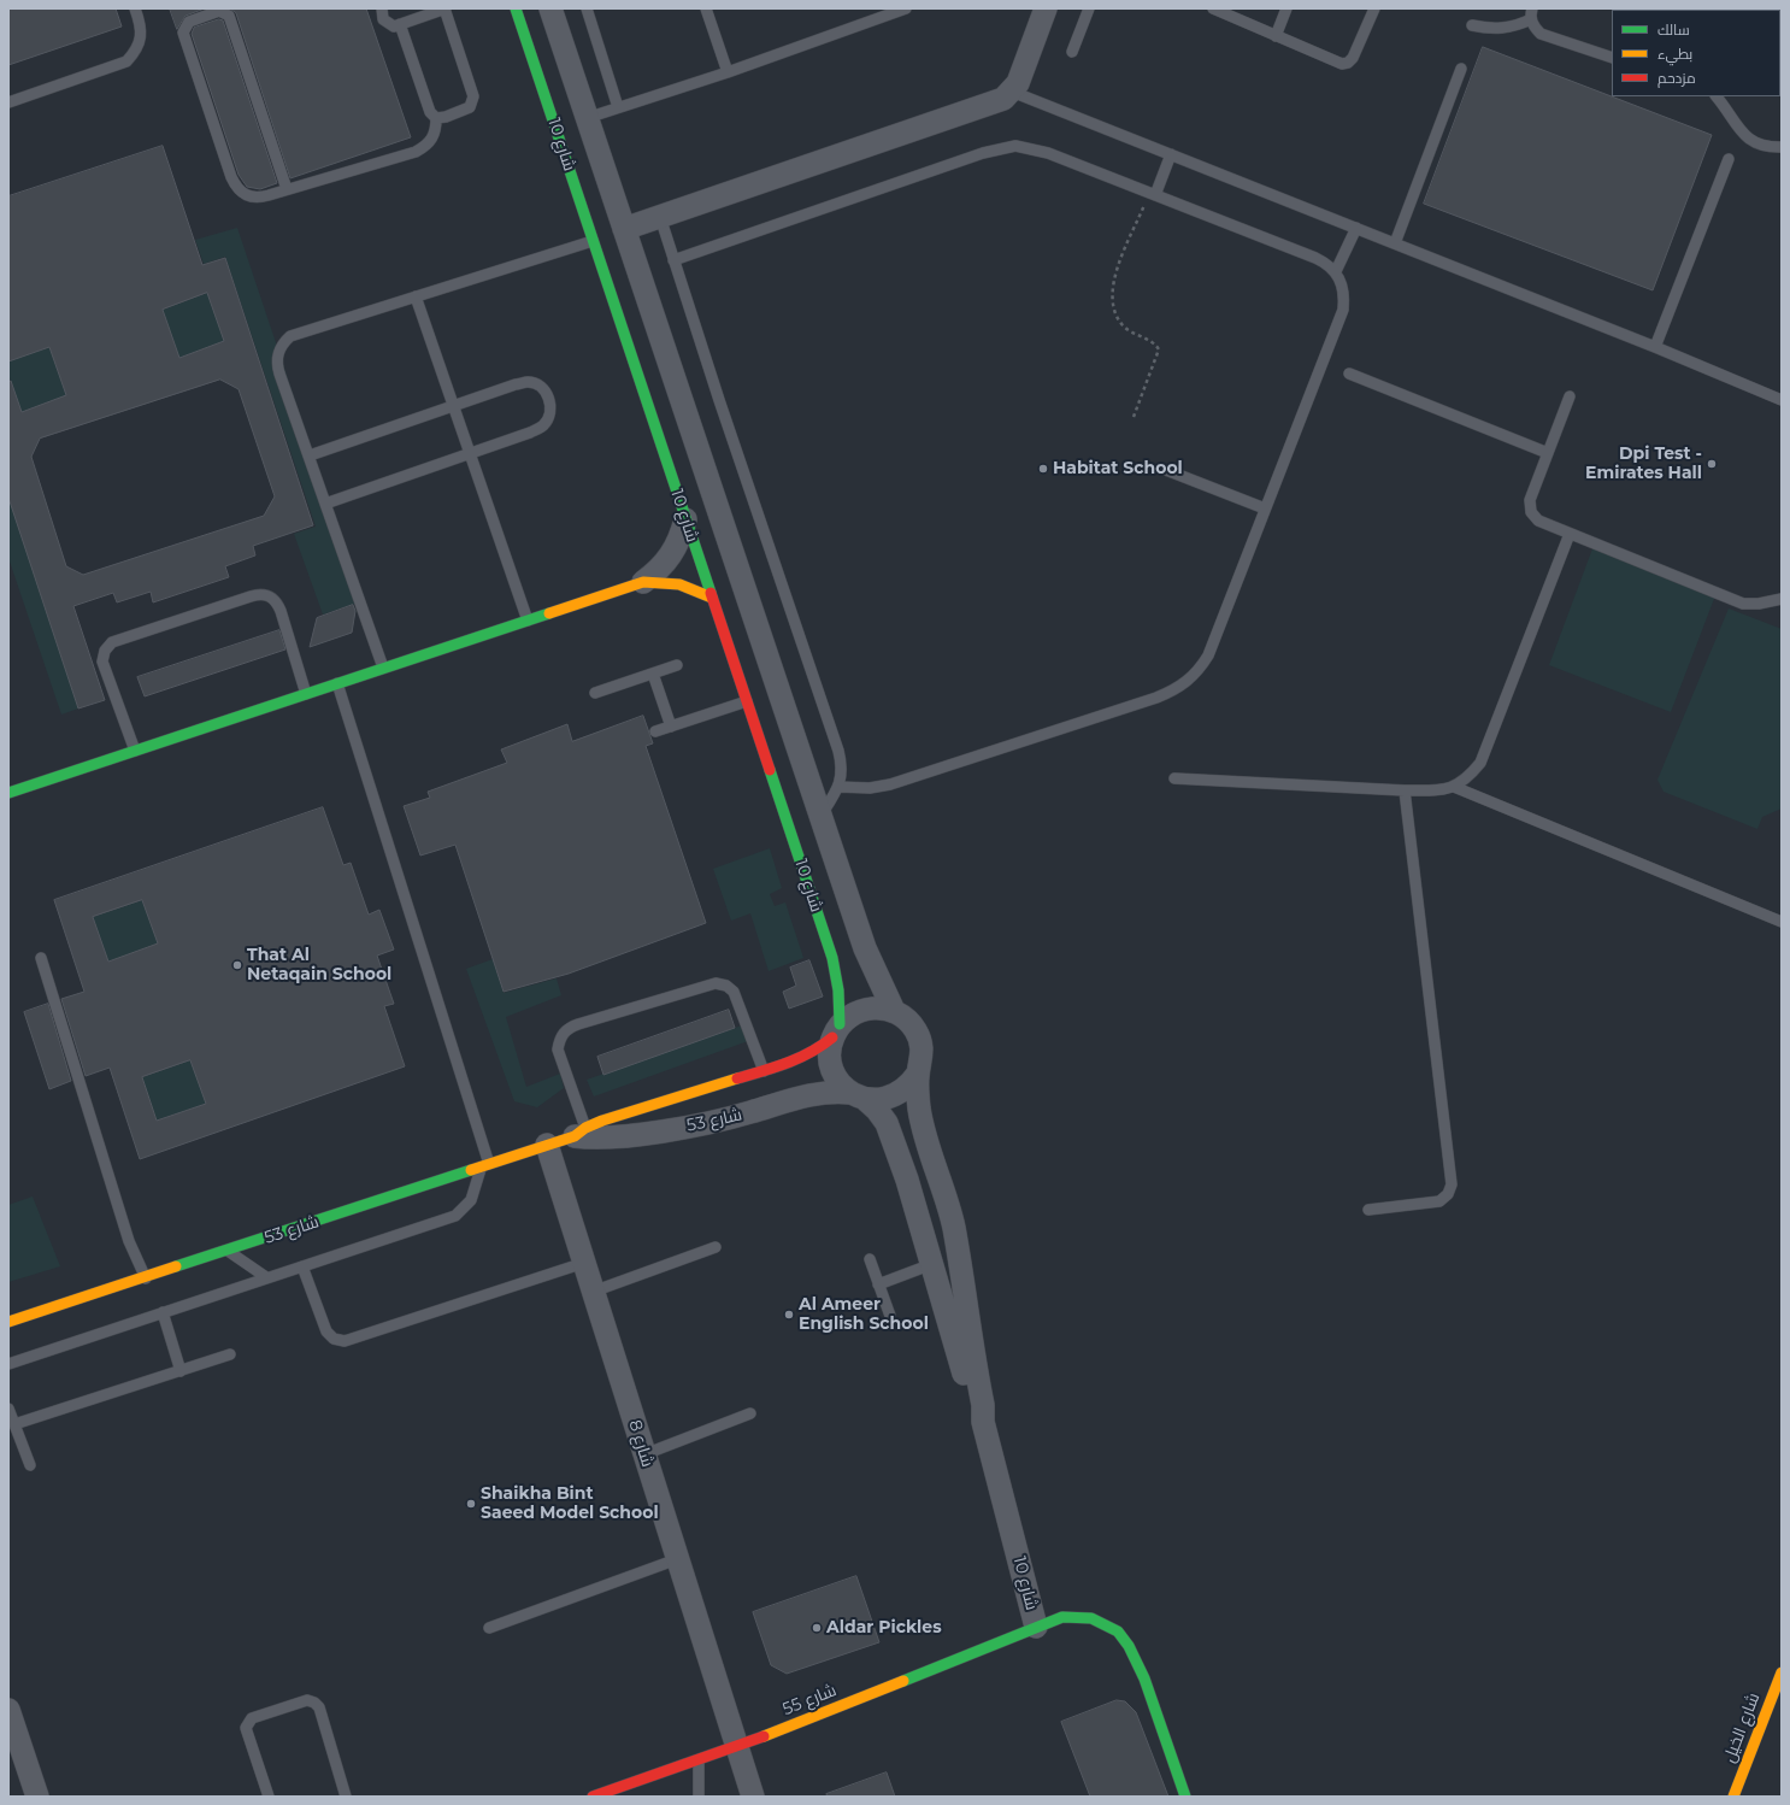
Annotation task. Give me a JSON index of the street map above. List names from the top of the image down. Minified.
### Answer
{"streets":{"street":["شارع 10","شارع 53","شارع 8","شارع 55","شارع الخيل"]},"crossings":[["شارع 10","شارع 53"],["شارع 10","شارع 55"],["شارع 53","شارع 8"],["شارع 8","شارع 55"]],"places":["Dpi Test - Emirates Hall","Habitat School","That Al Netaqain School","Al Ameer English School","Shaikha Bint Saeed Model School","Aldar Pickles"],"legend":["سالك","بطيء","مزدحم"]}
